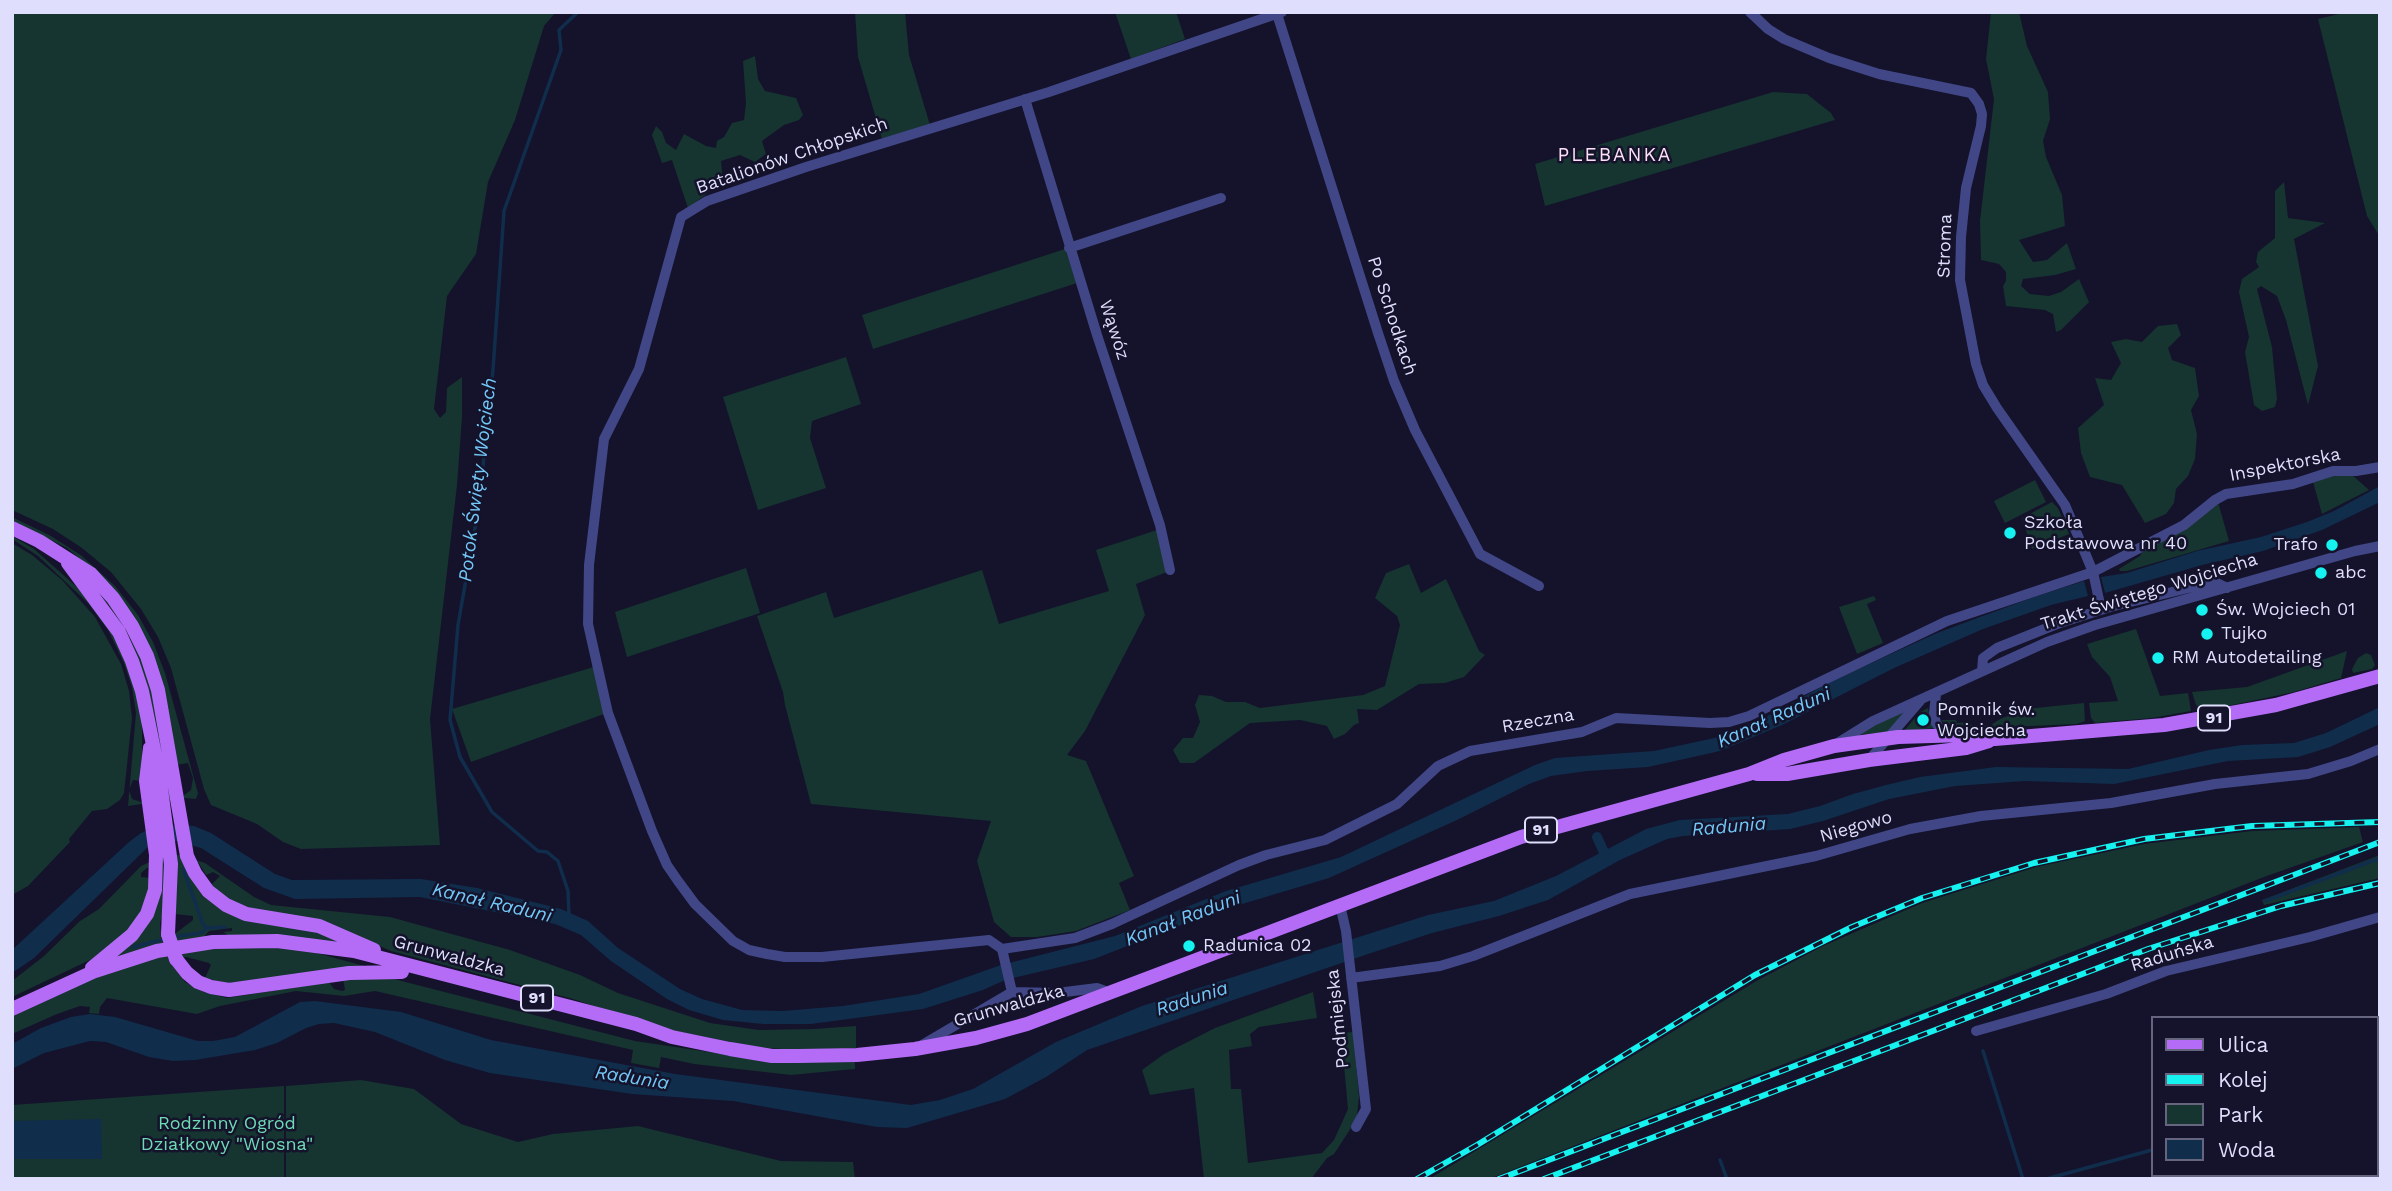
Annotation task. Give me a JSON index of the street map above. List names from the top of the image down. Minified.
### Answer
{"streets":{"main road":["Trakt Świętego Wojciecha","91","Grunwaldzka"],"street":["Batalionów Chłopskich","Stroma","Po Schodkach","Wąwóz","Inspektorska","Rzeczna","Niegowo","Raduńska","Podmiejska"]},"crossings":[["Batalionów Chłopskich","Po Schodkach"],["Batalionów Chłopskich","Wąwóz"],["Batalionów Chłopskich","Rzeczna"],["Stroma","Inspektorska"],["Stroma","Rzeczna"],["Inspektorska","Rzeczna"],["Trakt Świętego Wojciecha","Grunwaldzka"],["Trakt Świętego Wojciecha","Podmiejska"],["Niegowo","Podmiejska"],["Grunwaldzka","Podmiejska"]],"districts":["PLEBANKA"],"water":["Potok Święty Wojciech","Kanał Raduni","Radunia"],"parks":["Rodzinny Ogród Działkowy \"Wiosna\""],"places":["Szkoła Podstawowa nr 40","Trafo","abc","Św. Wojciech 01","Tujko","RM Autodetailing","Pomnik św. Wojciecha","Radunica 02"],"legend":["Ulica","Kolej","Park","Woda"]}
